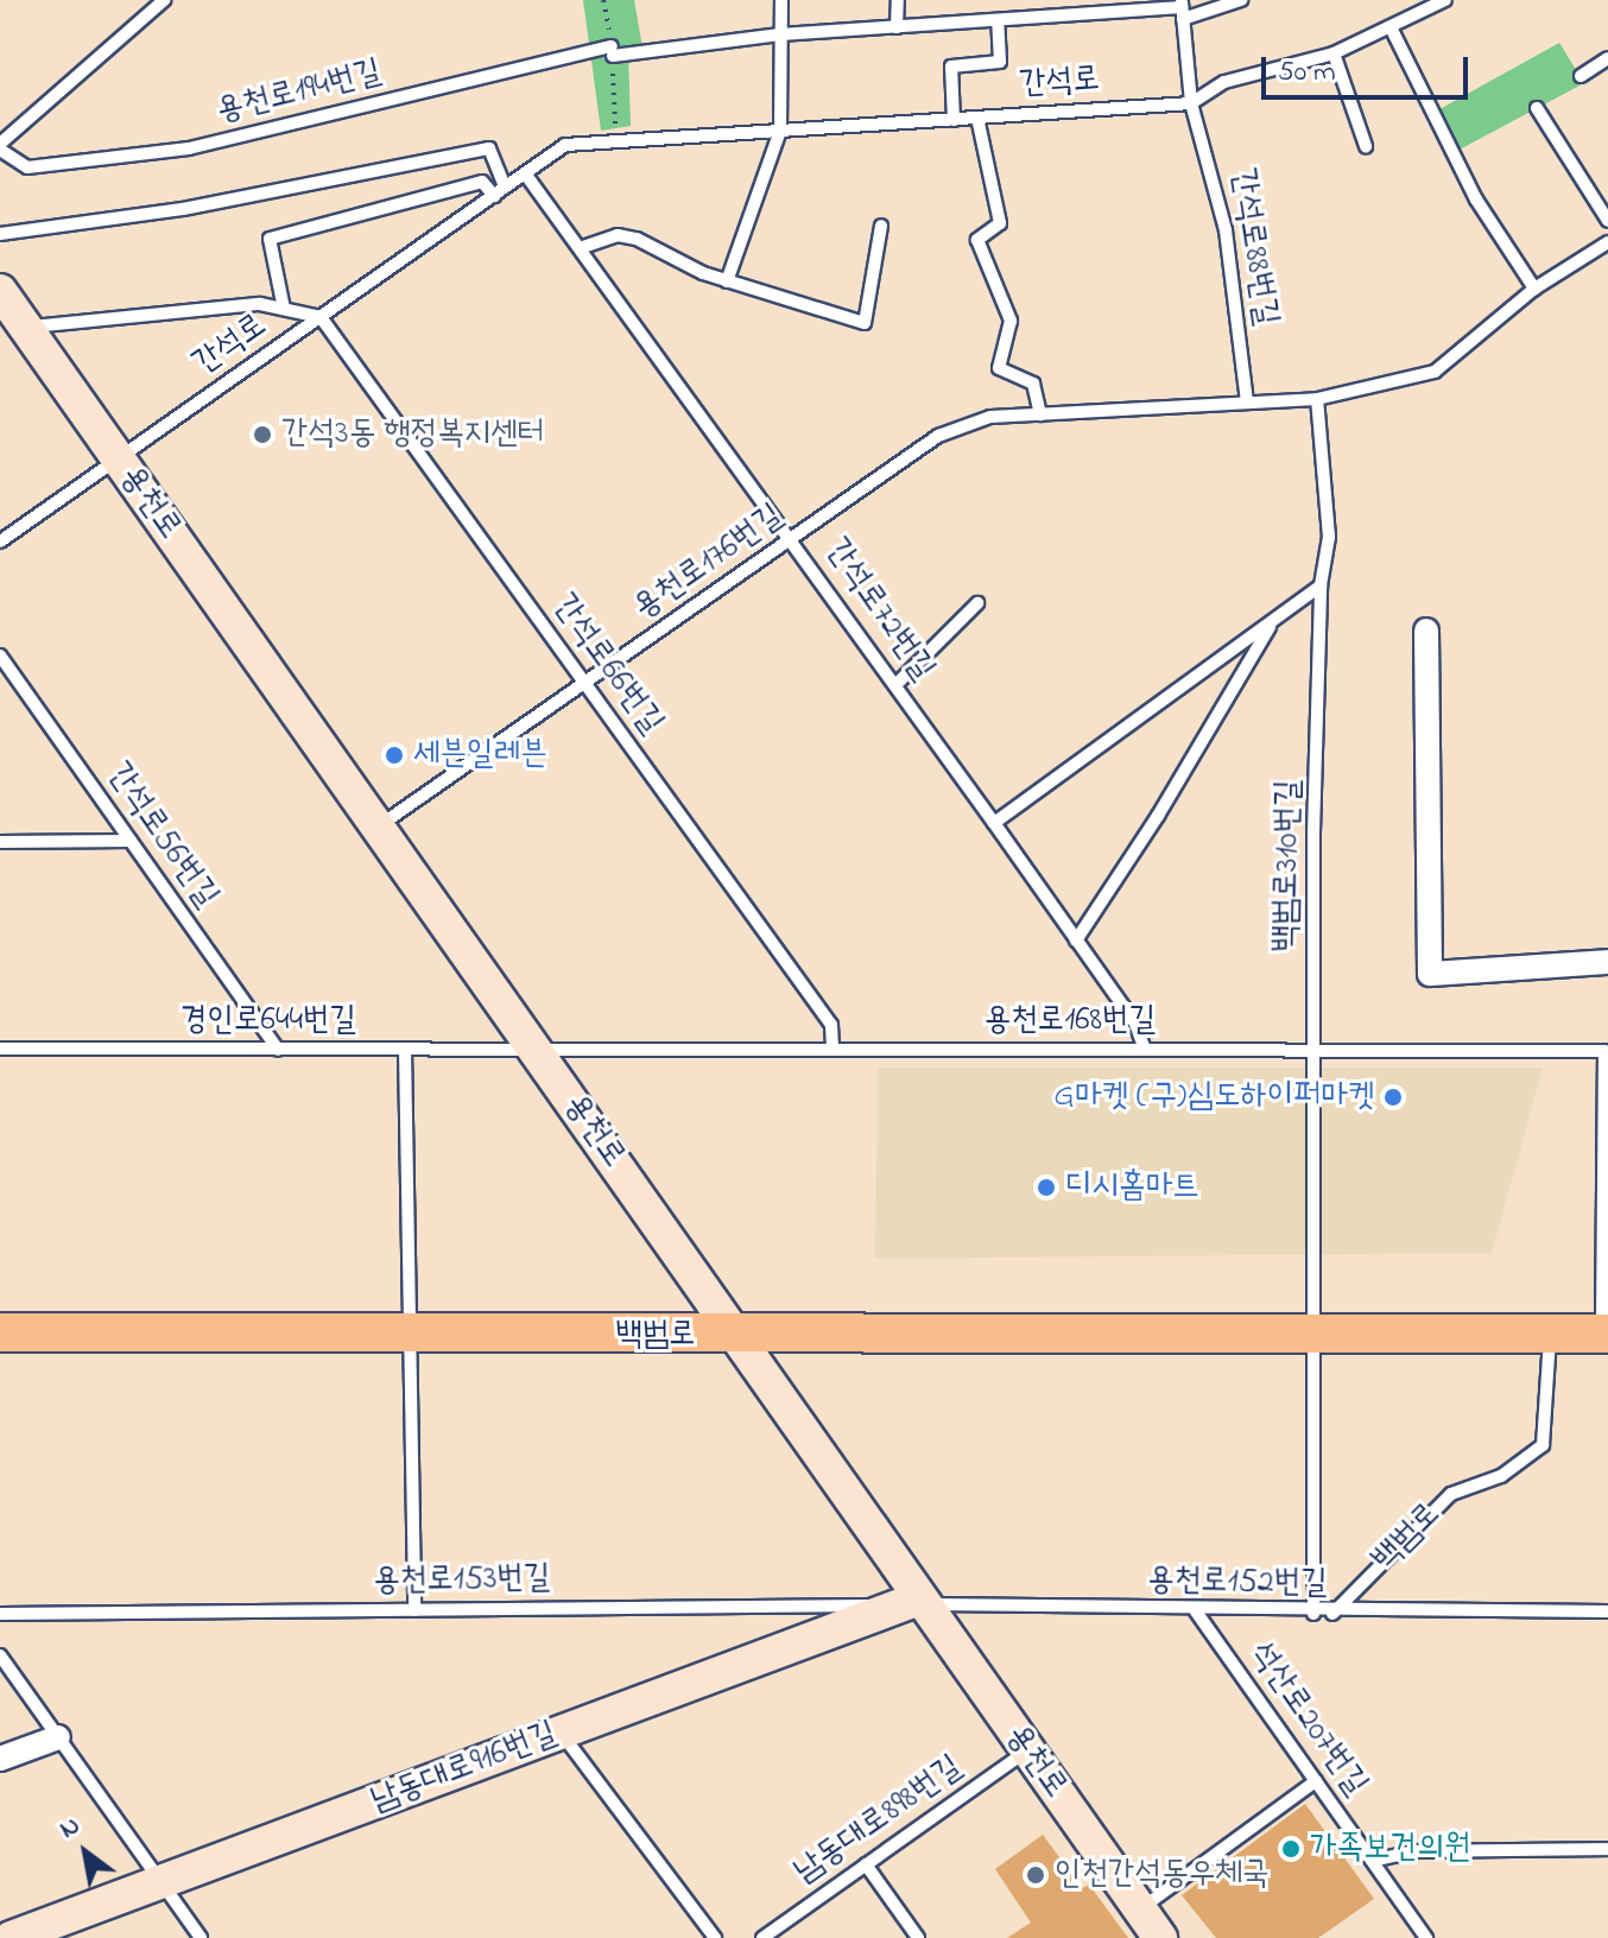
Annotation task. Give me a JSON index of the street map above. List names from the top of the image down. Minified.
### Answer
{"streets":{"main road":["백범로"],"street":["용천로","남동대로916번길"],"lane":["간석로","용천로194번길","간석로88번길","용천로176번길","간석로72번길","간석로66번길","간석로56번길","백범로310번길","경인로644번길","용천로168번길","용천로153번길","용천로152번길","석산로207번길","남동대로898번길"]},"crossings":[["간석로","간석로88번길"],["간석로","용천로"],["간석로","간석로72번길"],["간석로","간석로66번길"],["용천로194번길","간석로88번길"],["간석로88번길","용천로176번길"],["용천로","용천로176번길"],["용천로","경인로644번길"],["용천로","용천로168번길"],["용천로","백범로"],["용천로","용천로153번길"],["용천로","용천로152번길"],["용천로","남동대로916번길"],["용천로","남동대로898번길"],["용천로176번길","간석로72번길"],["용천로176번길","간석로66번길"],["용천로176번길","백범로310번길"],["간석로72번길","용천로168번길"],["간석로66번길","용천로168번길"],["간석로56번길","경인로644번길"],["백범로310번길","용천로168번길"],["백범로310번길","백범로"],["경인로644번길","용천로168번길"],["용천로168번길","백범로"],["백범로","용천로152번길"],["용천로153번길","용천로152번길"],["용천로153번길","남동대로916번길"],["용천로152번길","석산로207번길"],["용천로152번길","남동대로916번길"]],"places":["간석3동 행정복지센터","세븐일레븐","G마켓 (구)심도하이퍼마켓","디시홈마트","가족보건의원","인천간석동우체국"],"scale_bar":"50 m","north":"top left"}
